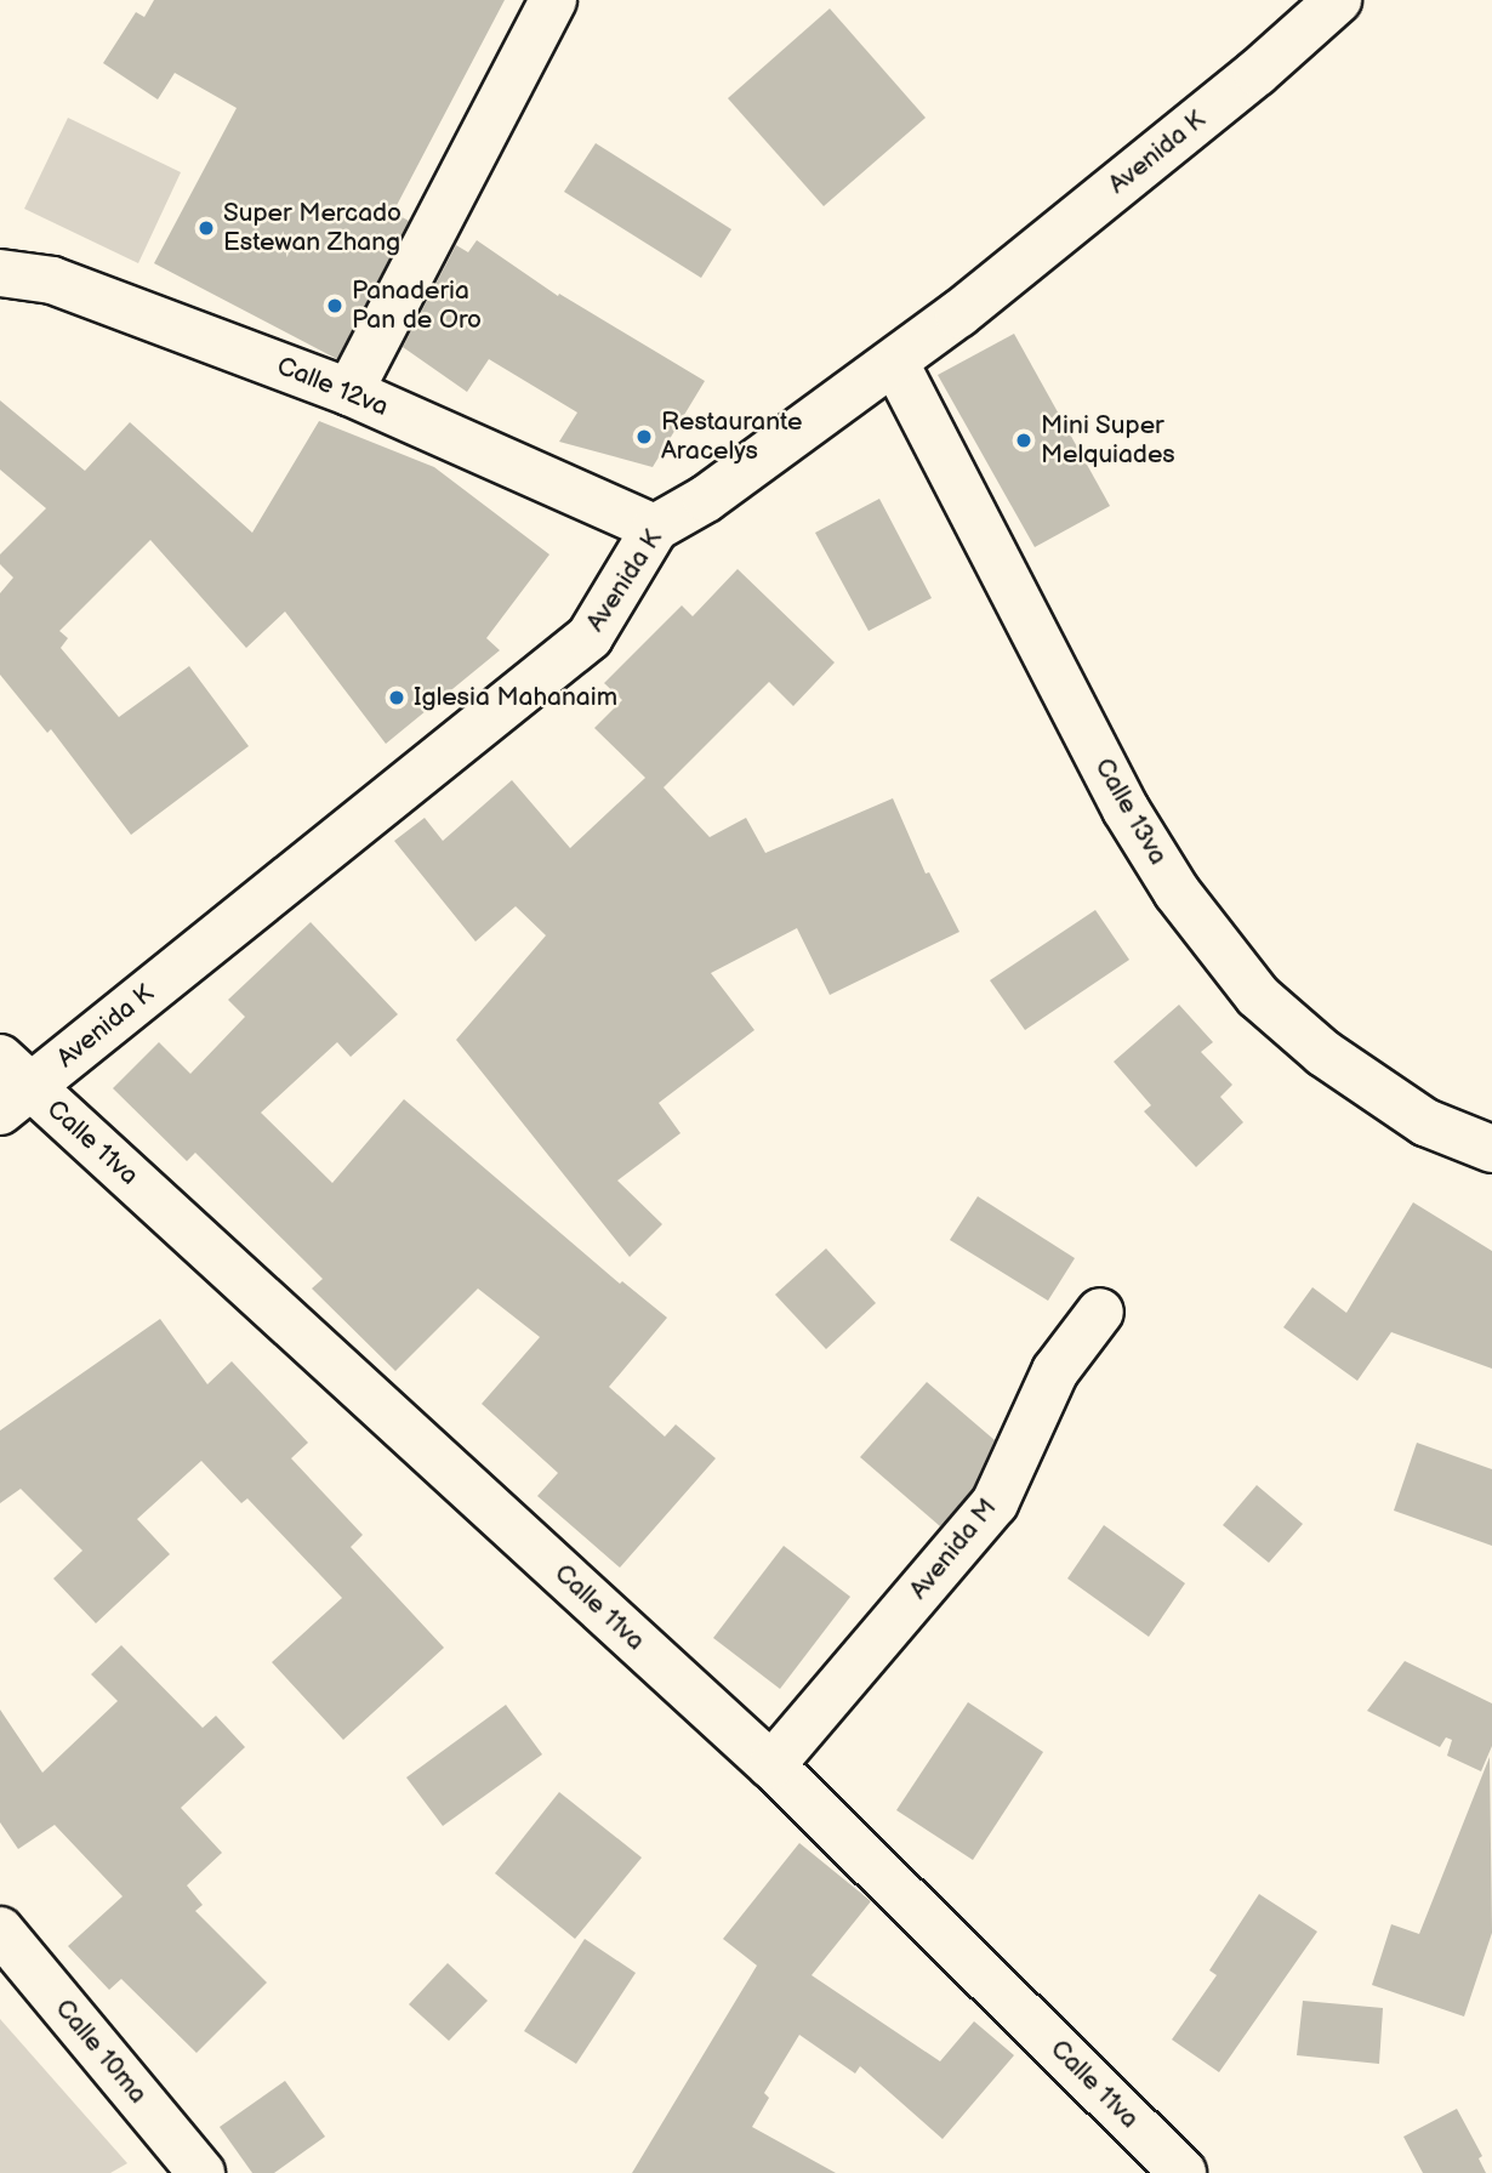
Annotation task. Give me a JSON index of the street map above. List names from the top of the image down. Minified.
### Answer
{"streets":{"street":["Avenida K","Calle 12va","Calle 13va","Calle 11va","Avenida M","Calle 10ma"]},"crossings":[["Avenida K","Calle 12va"],["Avenida K","Calle 13va"],["Avenida K","Calle 11va"],["Calle 11va","Avenida M"]],"places":["Super Mercado Estewan Zhang","Panaderia Pan de Oro","Restaurante Aracelys","Mini Super Melquiades","Iglesia Mahanaim"]}
